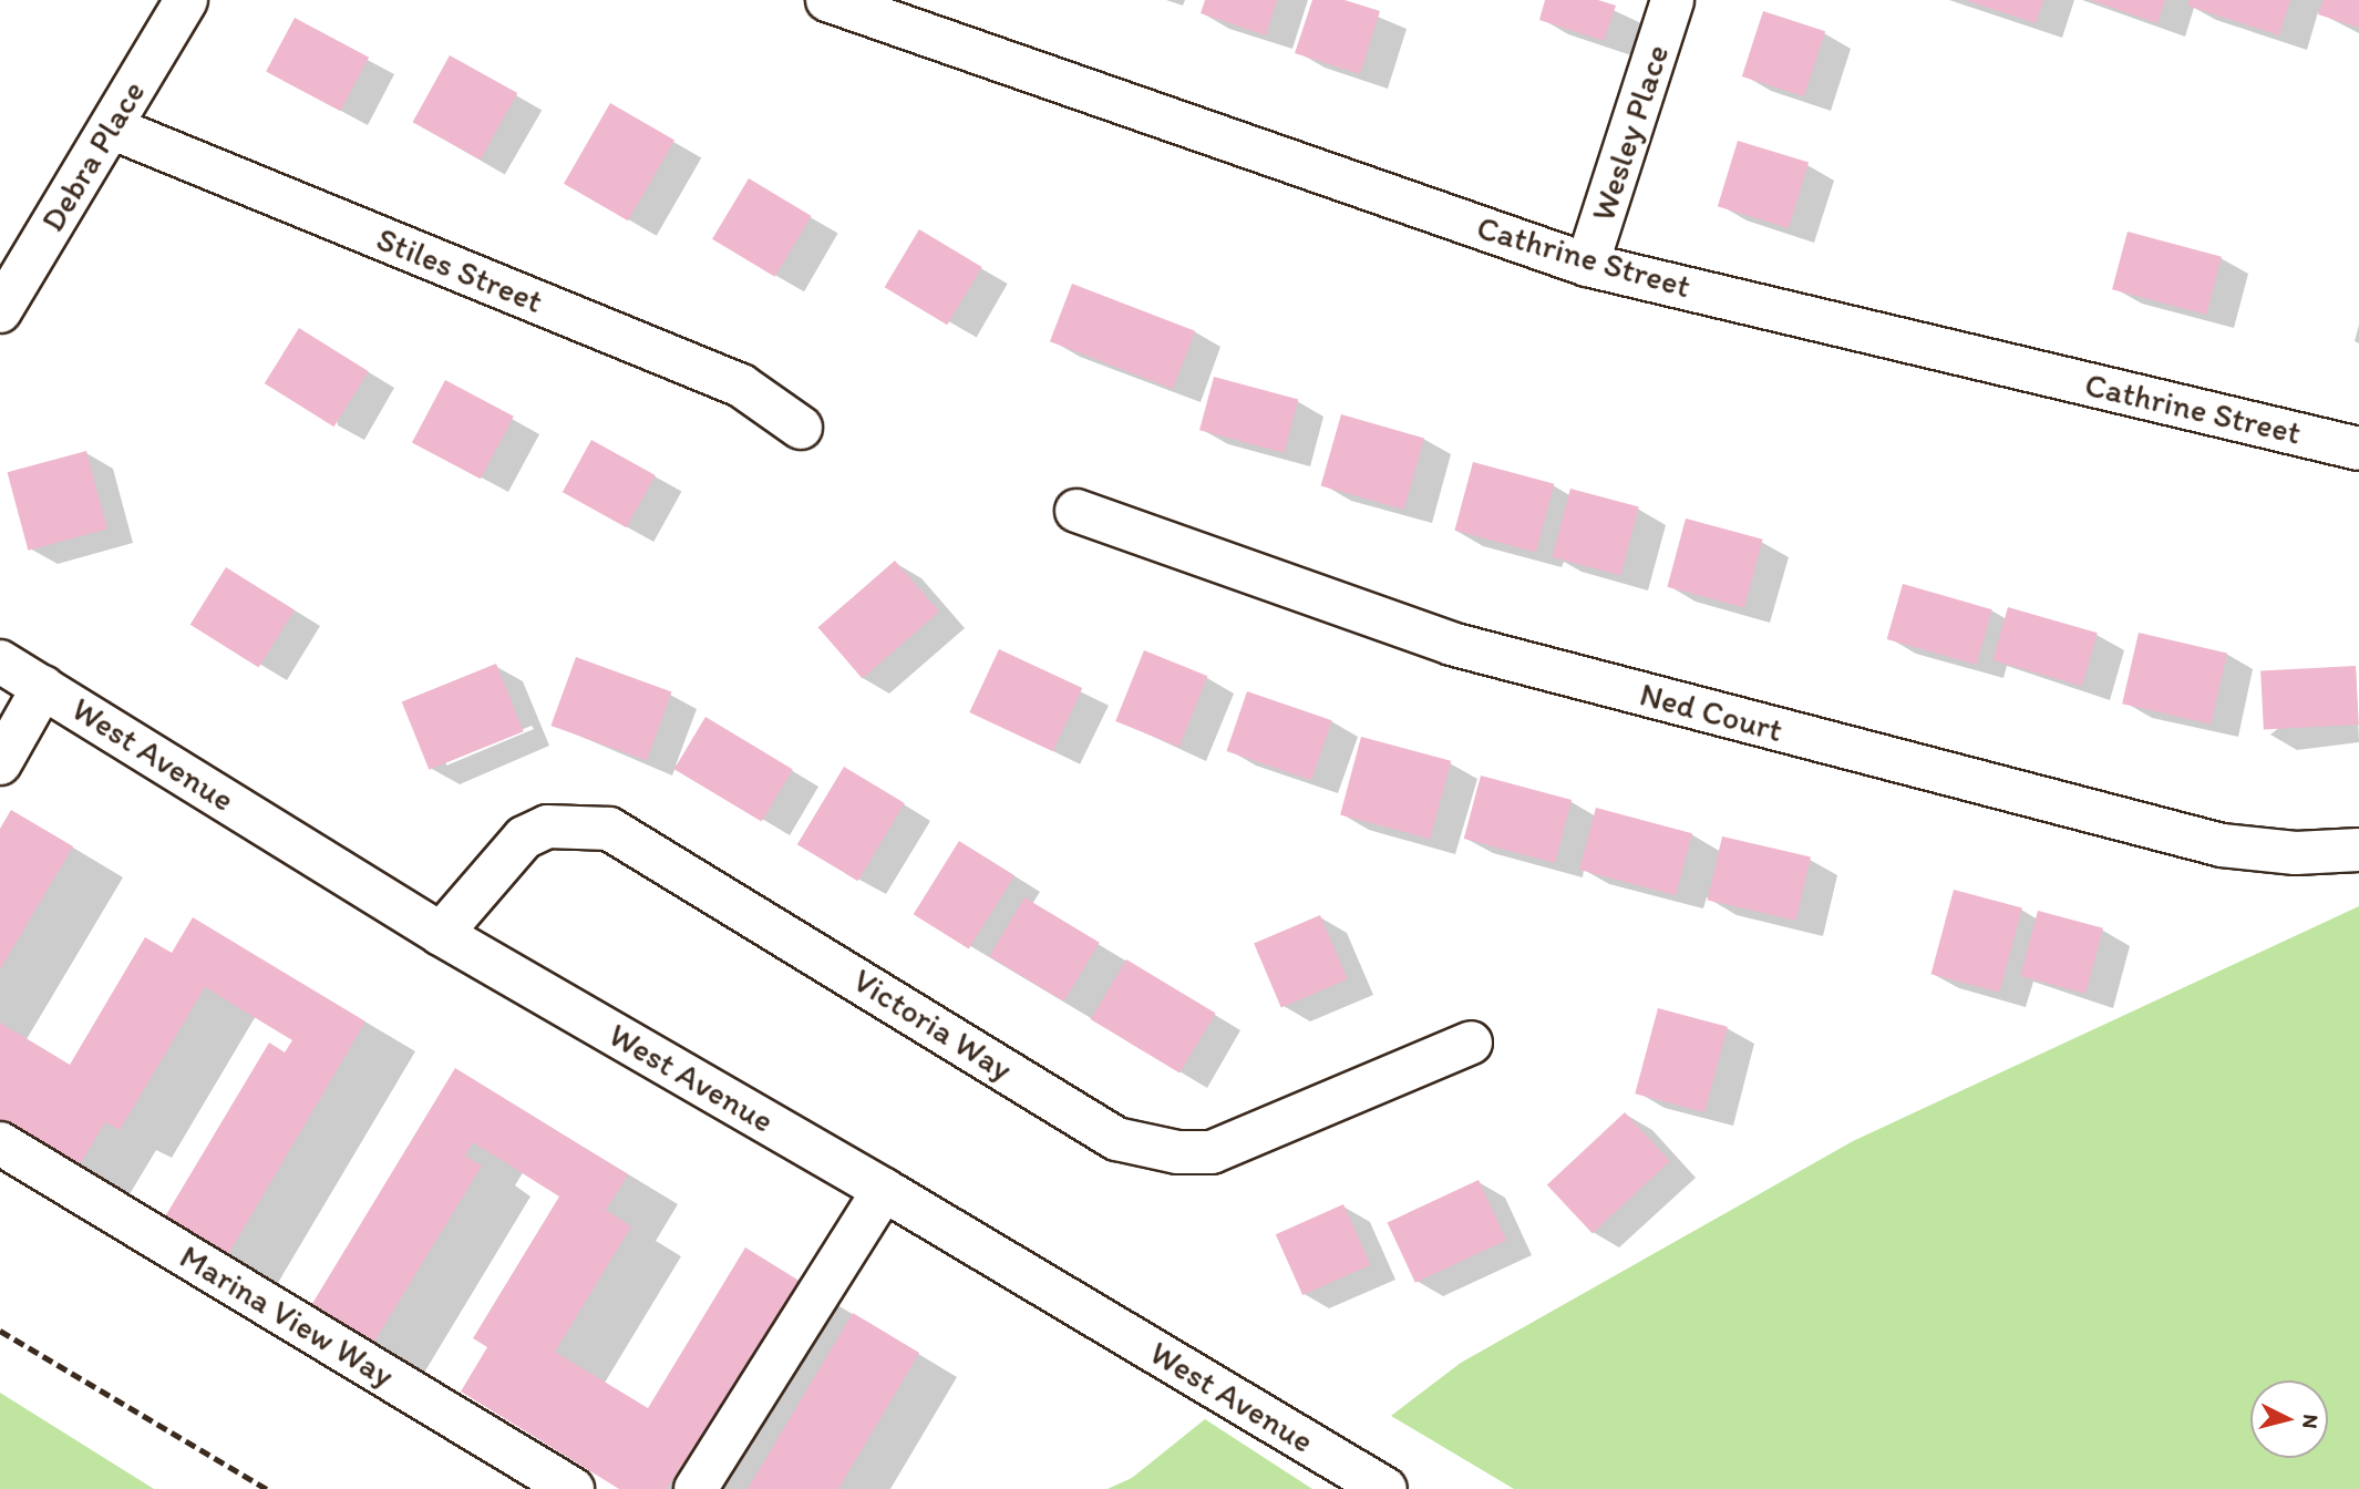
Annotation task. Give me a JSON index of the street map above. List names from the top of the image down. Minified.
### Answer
{"streets":{"street":["Wesley Place","Debra Place","Cathrine Street","Stiles Street","Ned Court","West Avenue","Victoria Way","Marina View Way"]},"crossings":[["Wesley Place","Cathrine Street"],["Debra Place","Stiles Street"],["West Avenue","Victoria Way"]],"north":"right"}
